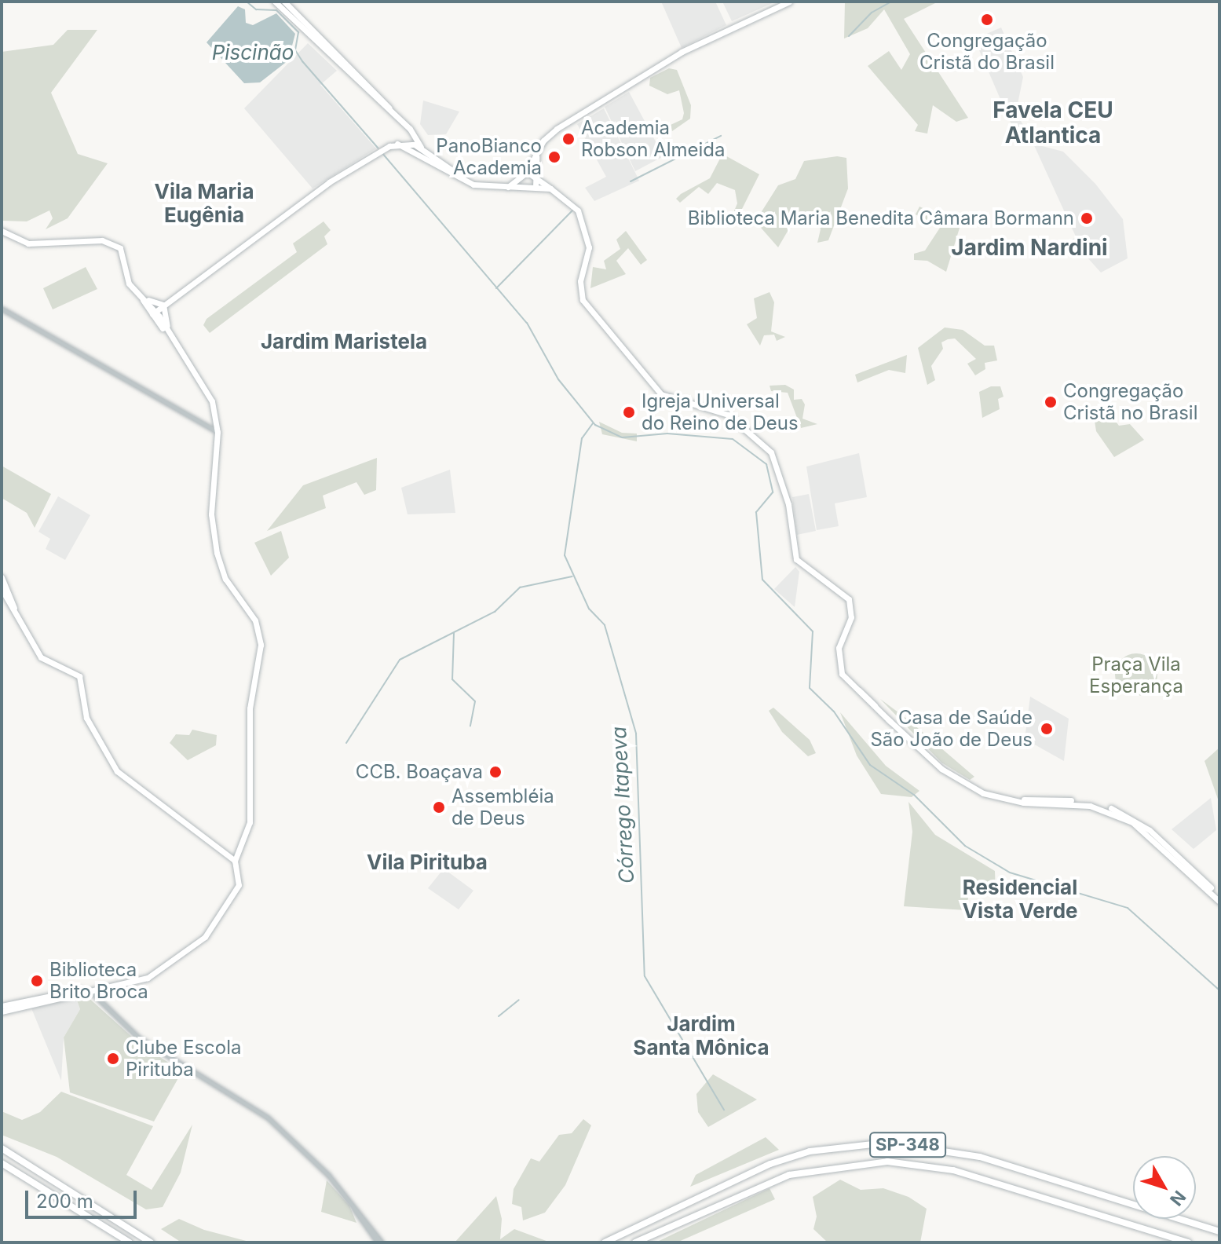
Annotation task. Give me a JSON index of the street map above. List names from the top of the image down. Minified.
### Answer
{"streets":{"highway":["SP-348"]},"districts":["Favela CEU Atlantica","Vila Maria Eugênia","Jardim Nardini","Jardim Maristela","Vila Pirituba","Residencial Vista Verde","Jardim Santa Mônica"],"water":["Piscinão","Córrego Itapeva"],"parks":["Praça Vila Esperança"],"places":["Congregação Cristã do Brasil","Academia Robson Almeida","PanoBianco Academia","Biblioteca Maria Benedita Câmara Bormann","Congregação Cristã no Brasil","Igreja Universal do Reino de Deus","Casa de Saúde São João de Deus","CCB. Boaçava","Assembléia de Deus","Biblioteca Brito Broca","Clube Escola Pirituba"],"scale_bar":"200 m","north":"bottom right"}
